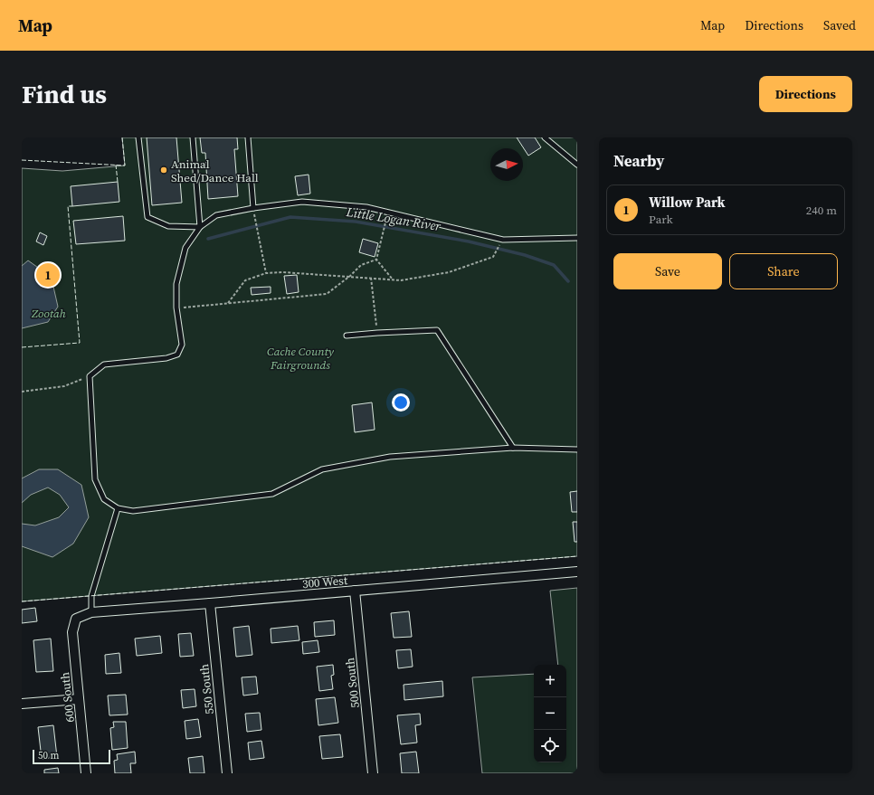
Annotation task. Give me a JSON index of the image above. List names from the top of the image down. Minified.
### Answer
{"streets":{"street":["300 West","500 South","550 South","600 South"]},"crossings":[["300 West","500 South"],["300 West","550 South"],["300 West","600 South"]],"water":["Little Logan River"],"parks":["Zootah","Cache County Fairgrounds"],"places":["Animal Shed/Dance Hall"],"scale_bar":"50 m","north":"right","page":{"header":"Map","nav":["Map","Directions","Saved"],"buttons":["Directions",["Save","Share"]],"title":"Find us","heading":"Nearby","list":[{"mark":"1","name":"Willow Park","note":"Park","value":"240 m"}],"pins":"1","map_buttons":["+","−"],"scale":"50 m"}}
